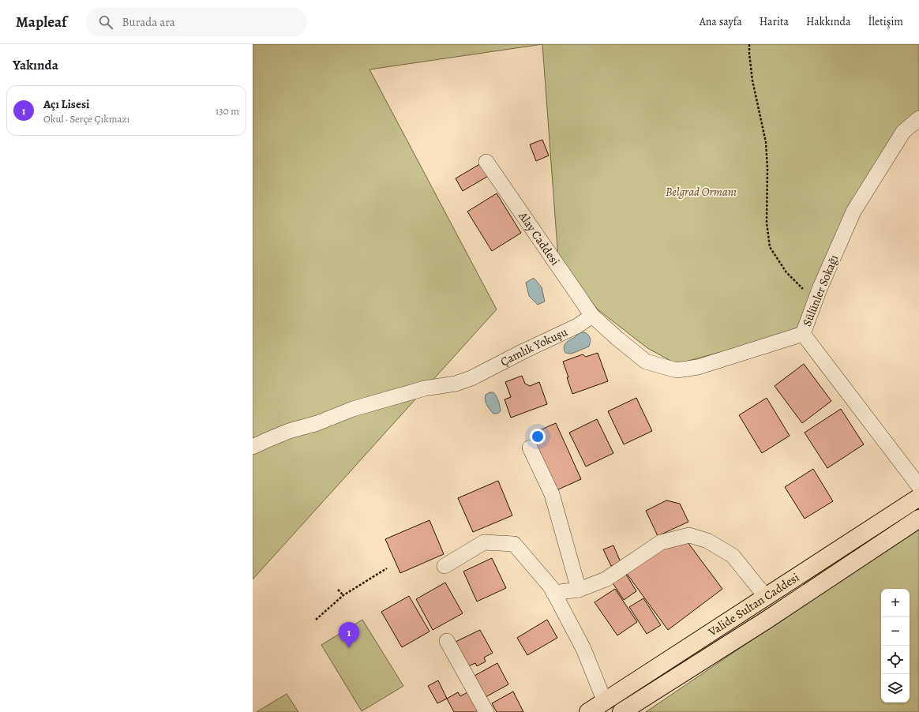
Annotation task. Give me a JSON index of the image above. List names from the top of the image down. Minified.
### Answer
{"streets":{"main road":["Valide Sultan Caddesi"],"street":["Alay Caddesi","Sülünler Sokağı","Çamlık Yokuşu"]},"crossings":[["Alay Caddesi","Çamlık Yokuşu"]],"parks":["Belgrad Ormanı"],"page":{"header":"Mapleaf","search":"Burada ara","nav":["Ana sayfa","Harita","Hakkında","İletişim"],"heading":"Yakında","list":[{"mark":"1","name":"Açı Lisesi","note":"Okul · Serçe Çıkmazı","value":"130 m"}],"map_buttons":["+","−"],"pins":"1"}}
